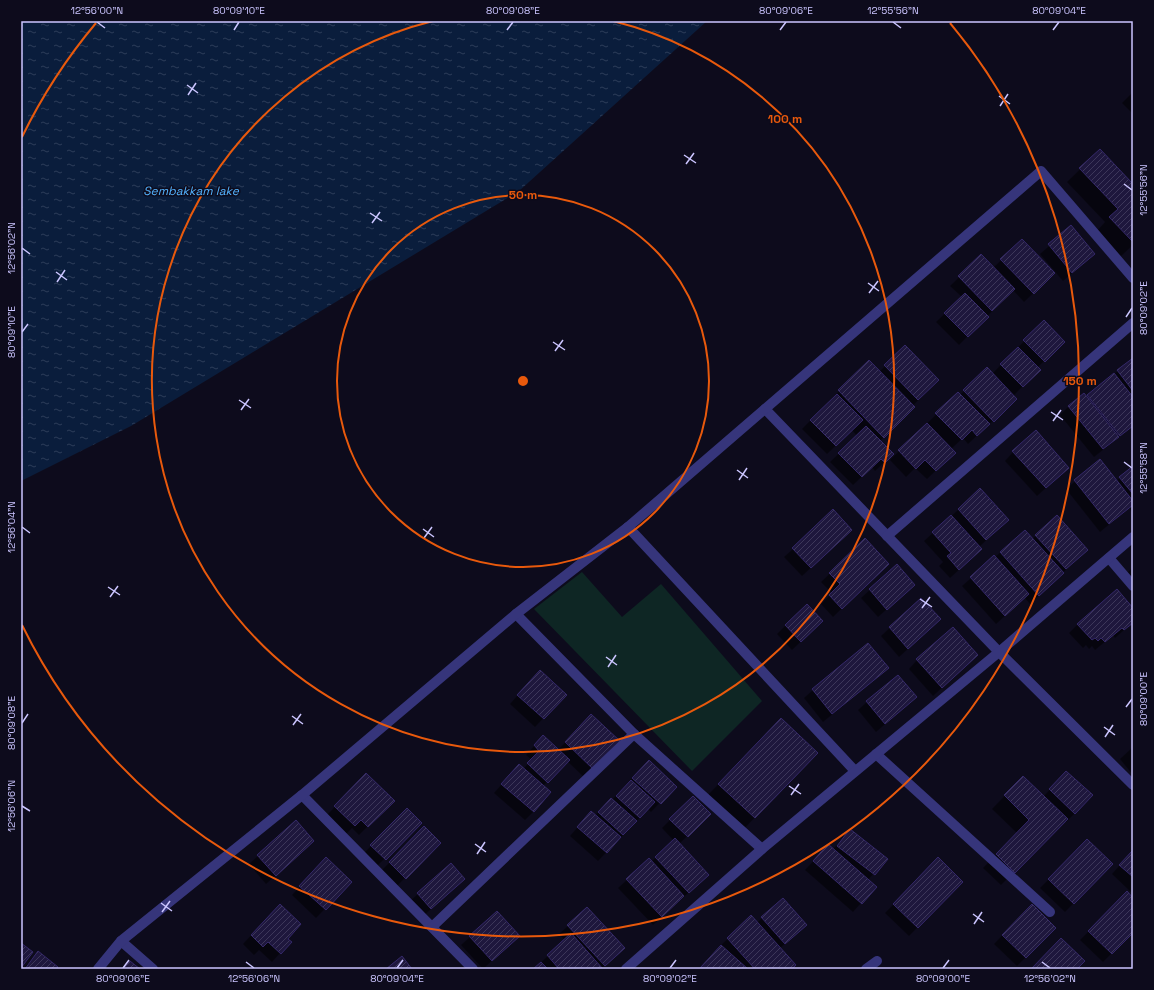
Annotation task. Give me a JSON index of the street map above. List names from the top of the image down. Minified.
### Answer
{"water":["Sembakkam lake"],"coordinates":["12°56'00\"N","80°09'10\"E","80°09'08\"E","80°09'06\"E","12°55'56\"N","80°09'04\"E","12°56'02\"N","80°09'02\"E","12°55'58\"N","12°56'04\"N","80°09'00\"E","12°56'06\"N"],"rings":["100 m","50 m","150 m"]}
